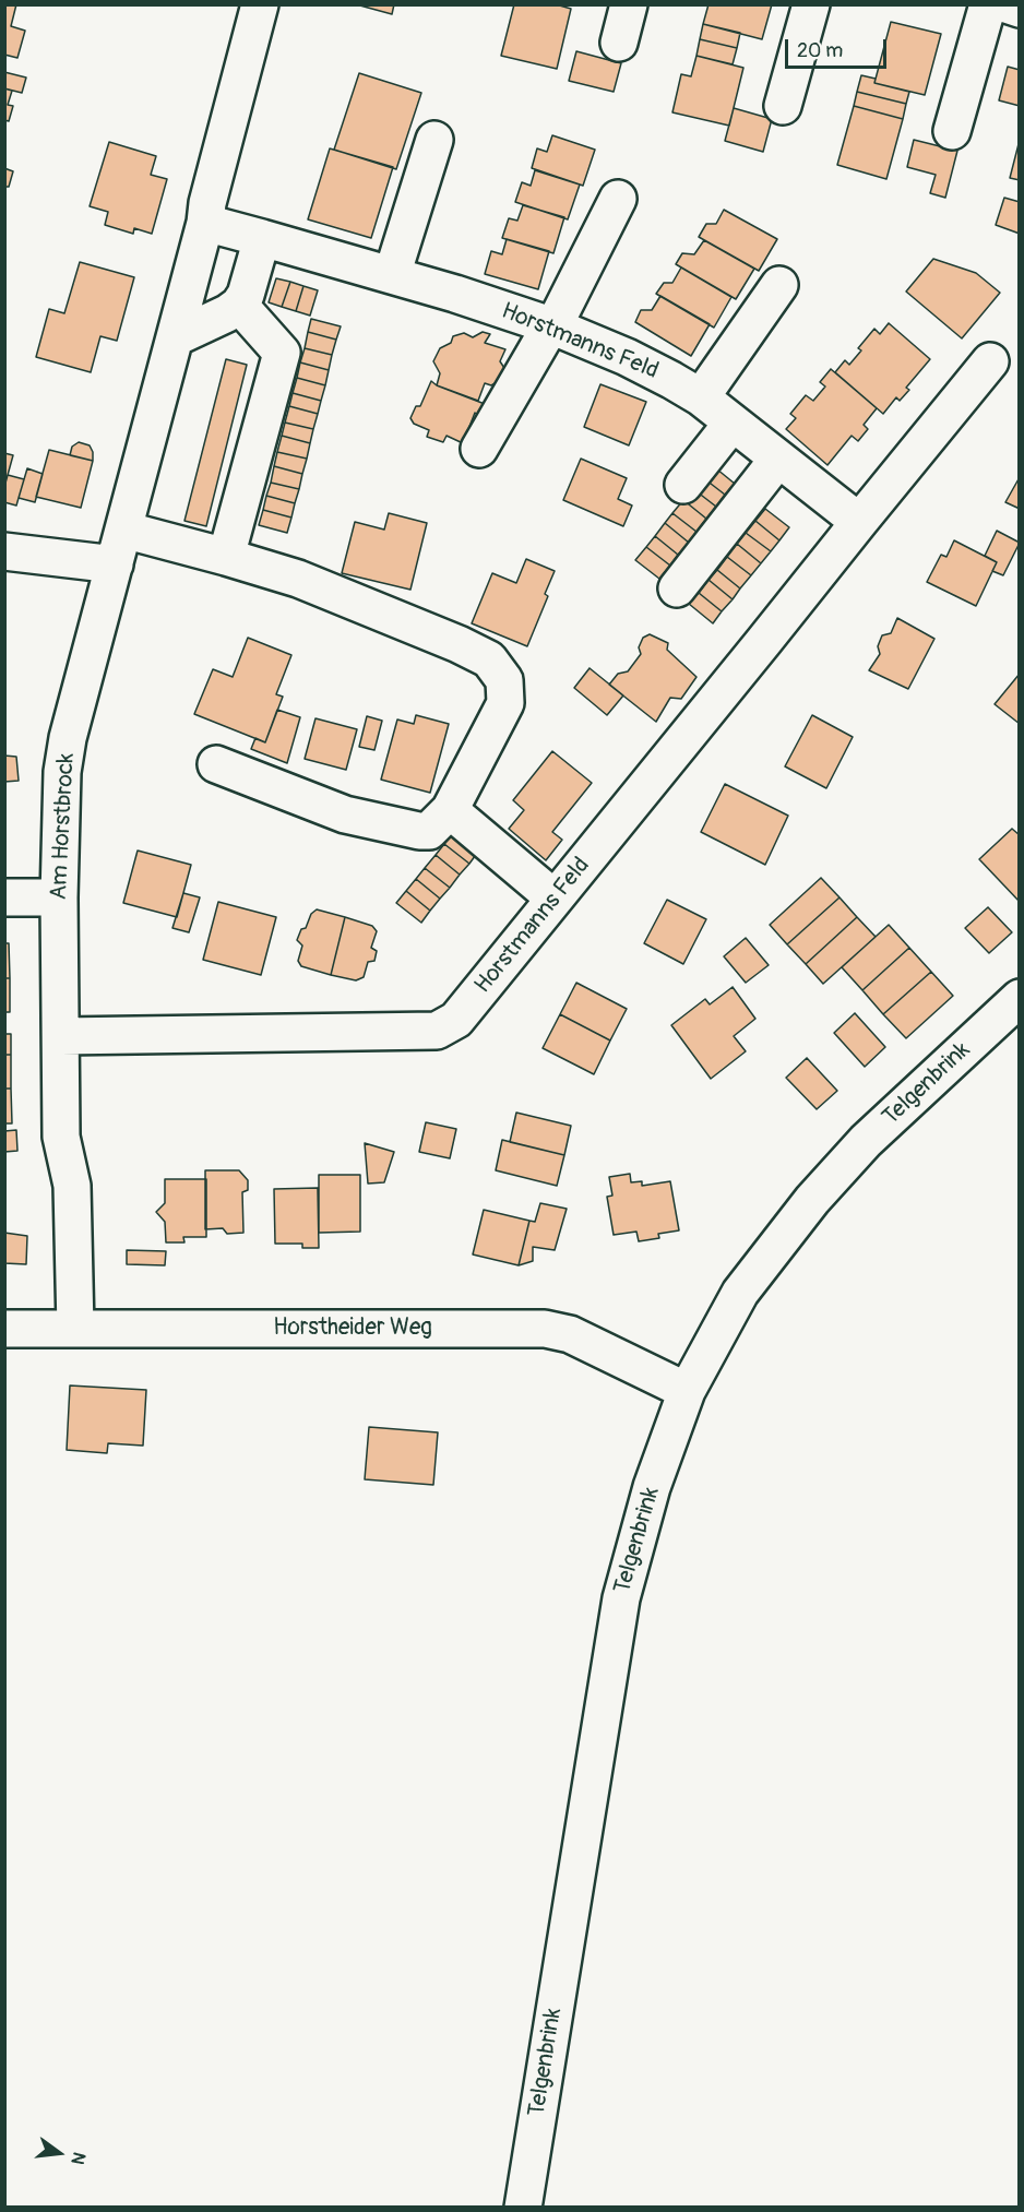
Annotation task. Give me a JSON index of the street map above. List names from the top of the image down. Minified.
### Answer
{"streets":{"street":["Horstmanns Feld","Am Horstbrock","Telgenbrink","Horstheider Weg"]},"crossings":[["Horstmanns Feld","Am Horstbrock"],["Am Horstbrock","Horstheider Weg"],["Telgenbrink","Horstheider Weg"]],"scale_bar":"20 m","north":"right"}
